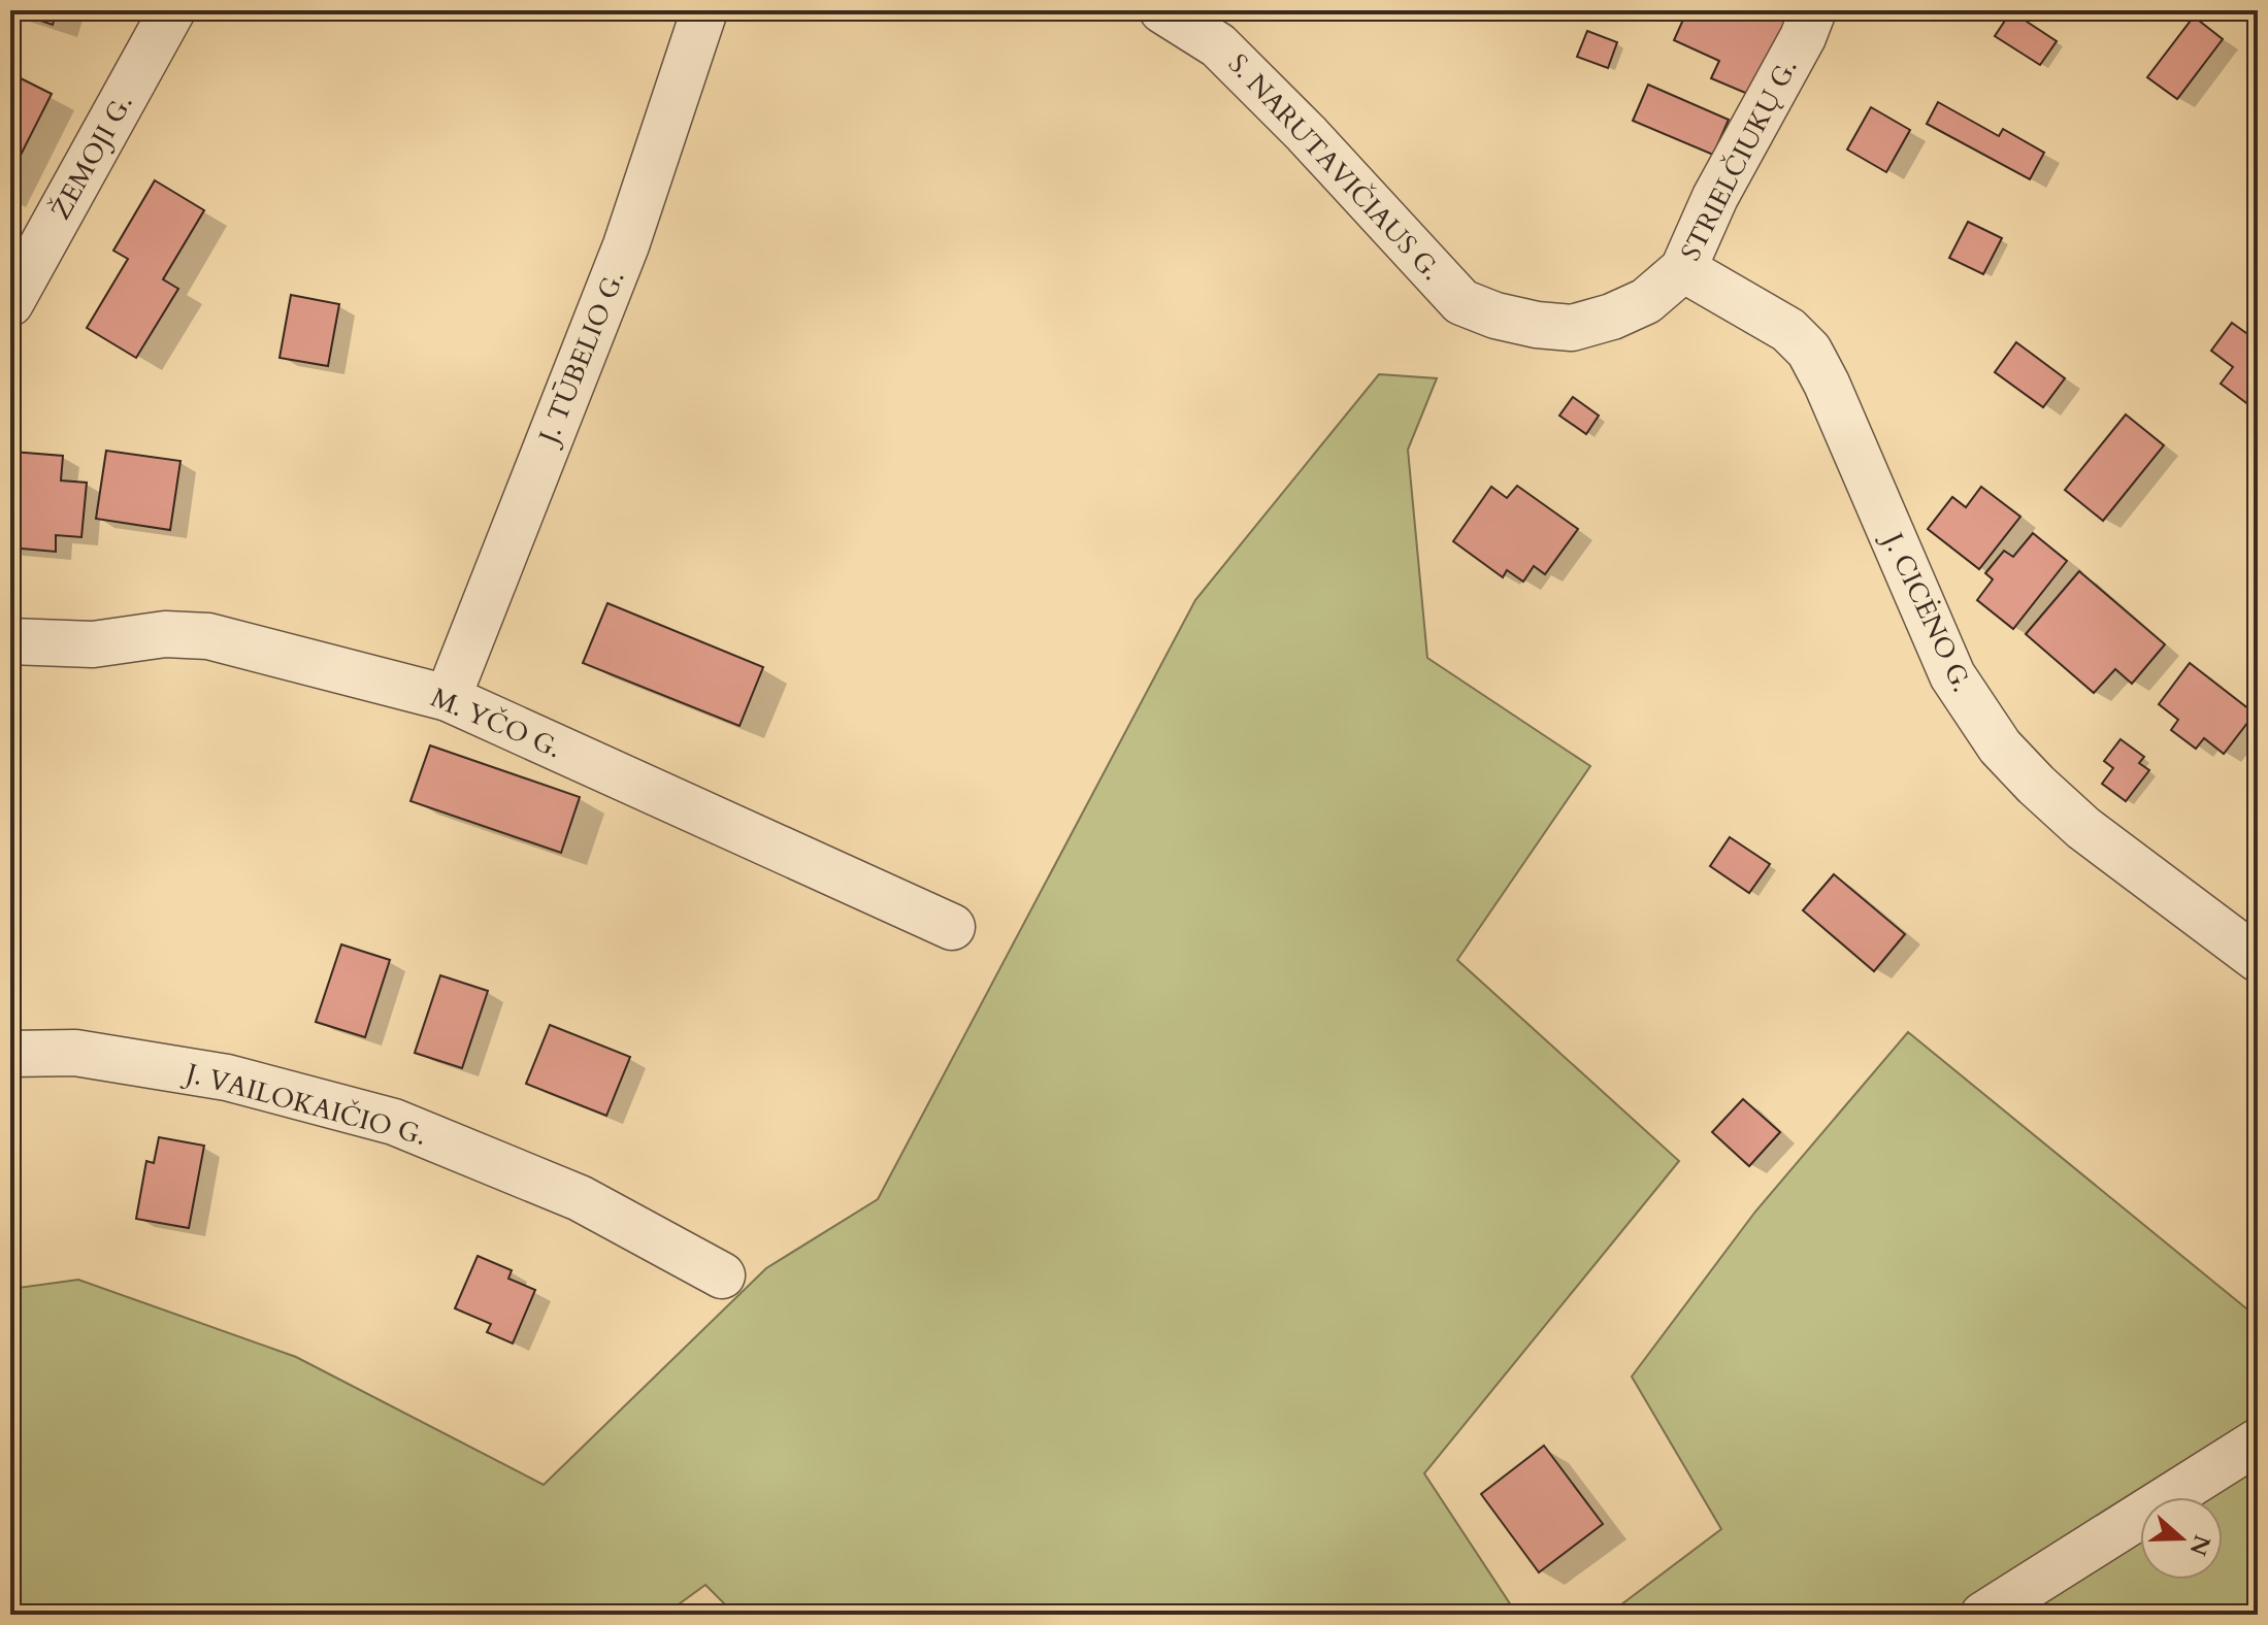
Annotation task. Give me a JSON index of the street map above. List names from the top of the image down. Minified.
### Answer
{"streets":{"street":["ŽEMOJI G.","STRIELČIUKŲ G.","S. NARUTAVIČIAUS G.","J. TŪBELIO G.","J. CICĖNO G.","M. YČO G.","J. VAILOKAIČIO G."]},"crossings":[["STRIELČIUKŲ G.","S. NARUTAVIČIAUS G."],["STRIELČIUKŲ G.","J. CICĖNO G."],["J. TŪBELIO G.","M. YČO G."]],"north":"right"}
